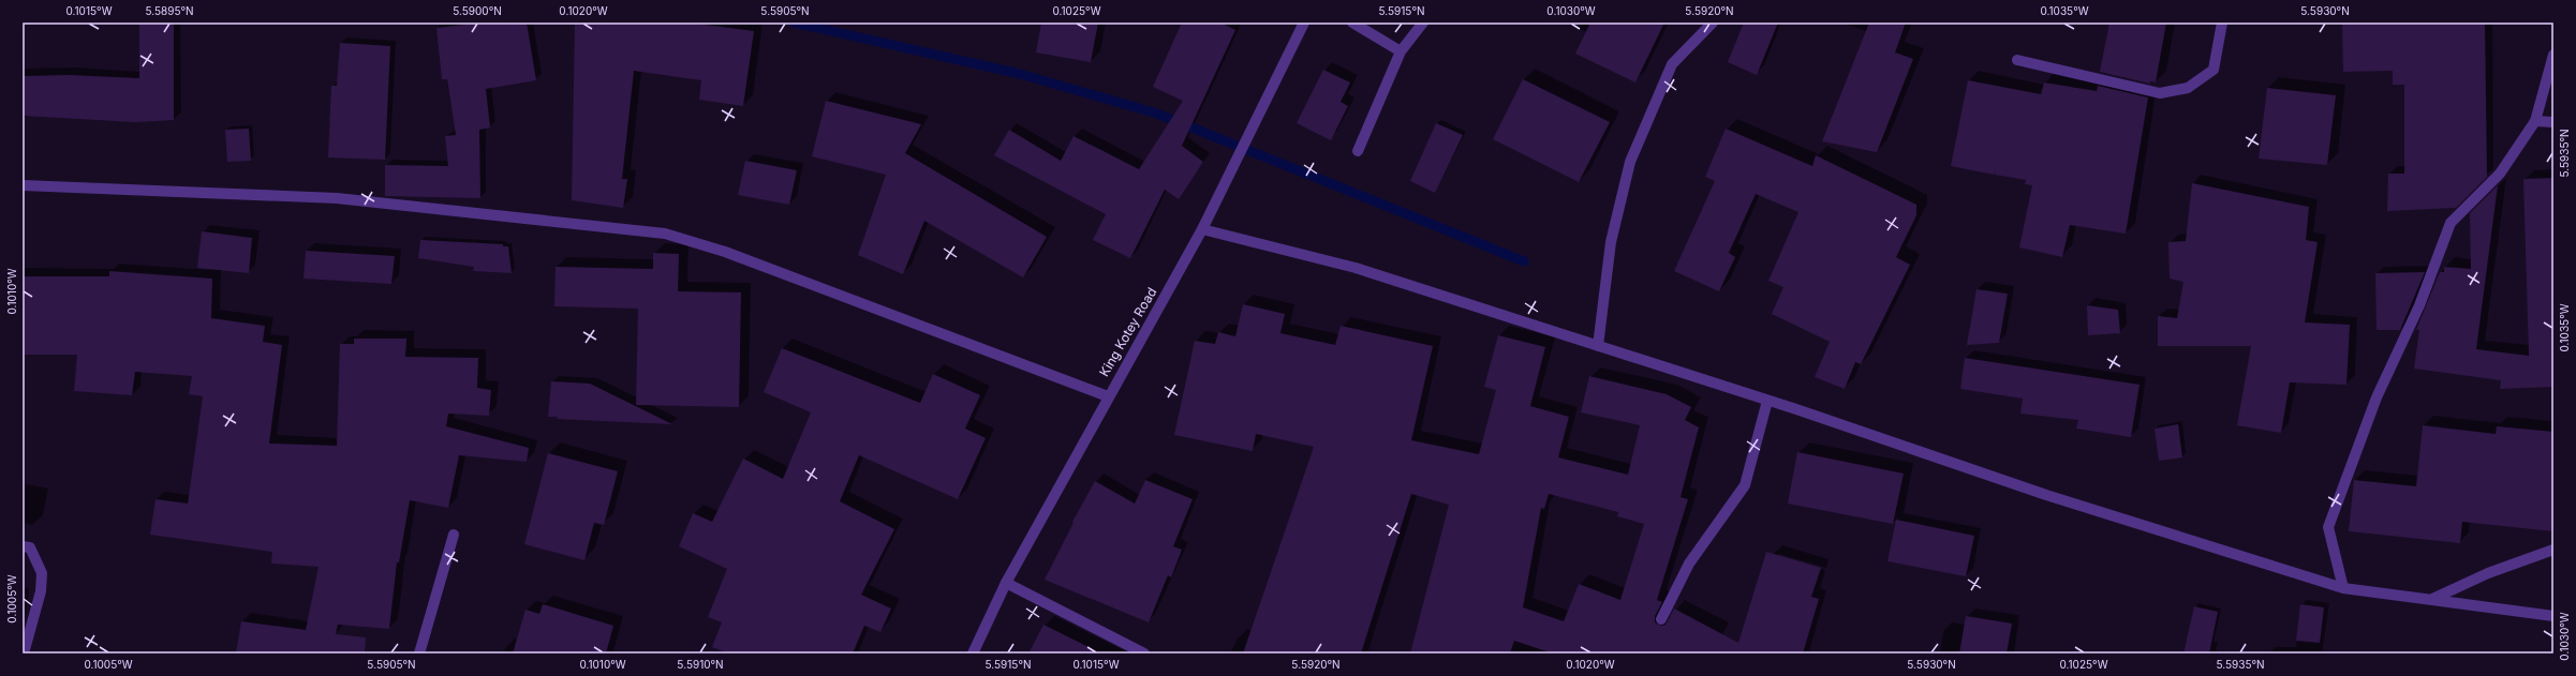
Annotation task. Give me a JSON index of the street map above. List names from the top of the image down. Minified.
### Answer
{"streets":{"street":["King Kotey Road"]},"coordinates":["0.1015°W","5.5895°N","5.5900°N","0.1020°W","5.5905°N","0.1025°W","5.5915°N","0.1030°W","5.5920°N","0.1035°W","5.5930°N","5.5935°N","0.1010°W","0.1005°W","5.5910°N"]}
